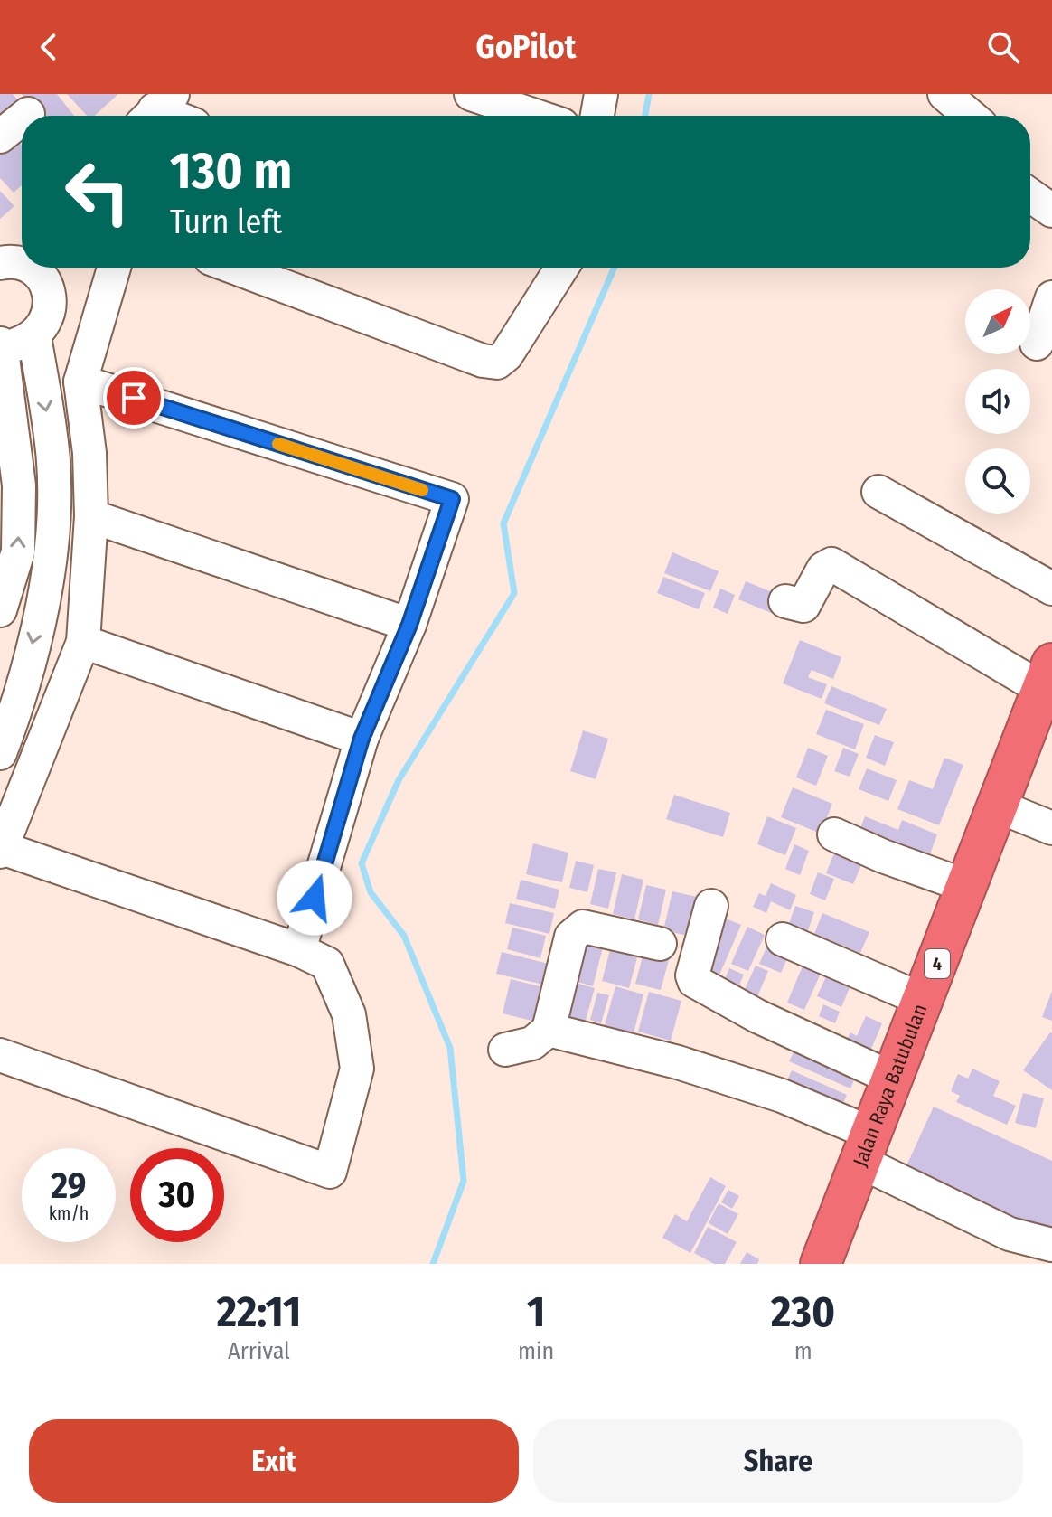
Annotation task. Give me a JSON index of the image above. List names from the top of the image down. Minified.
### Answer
{"streets":{"highway":["4","Jalan Raya Batubulan"]},"north":"top right","page":{"header":"GoPilot","turn":["130 m","Turn left"],"speed":"29 km/h","limit":"30","eta":["22:11","Arrival","1","min","230","m"],"buttons":["Exit","Share"]}}
